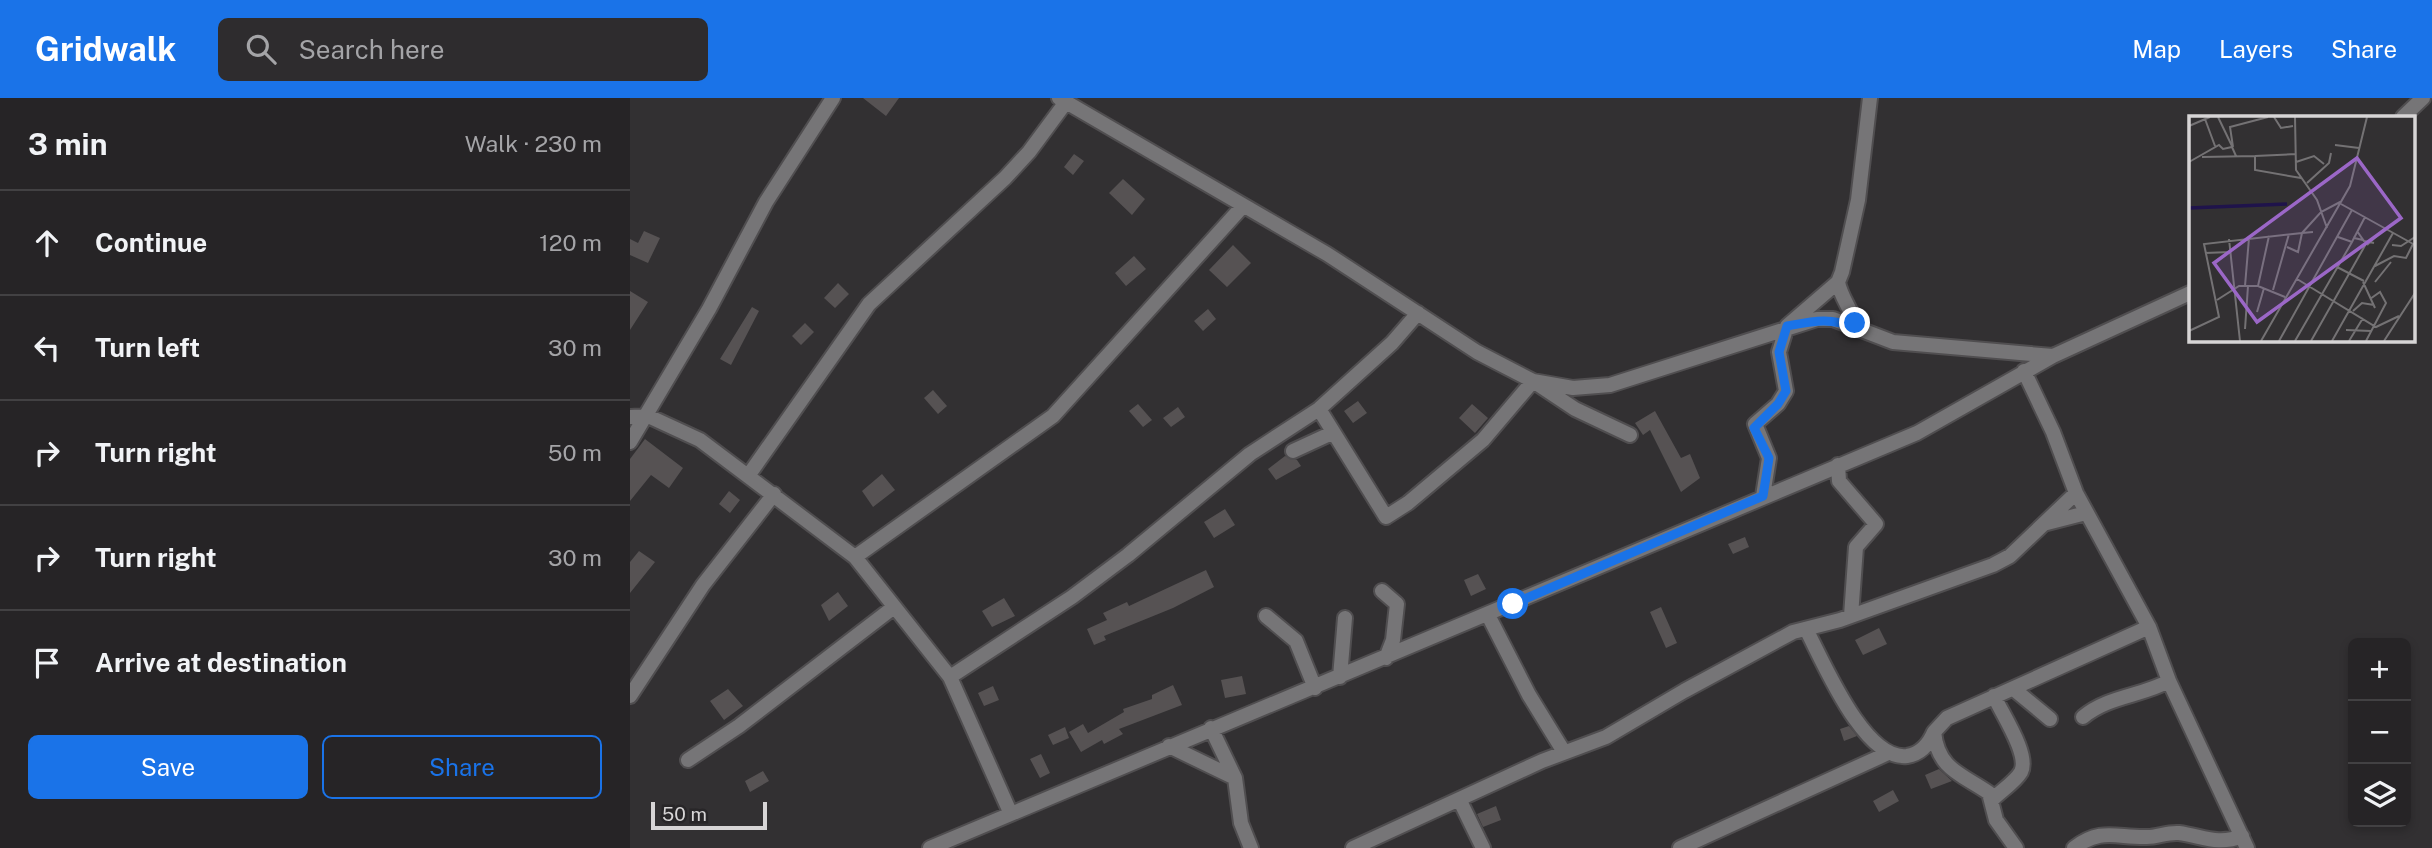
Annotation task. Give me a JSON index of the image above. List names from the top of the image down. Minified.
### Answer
{"scale_bar":"50 m","page":{"header":"Gridwalk","search":"Search here","nav":["Map","Layers","Share"],"heading":["3 min","Walk · 230 m"],"list":[["Continue","120 m"],["Turn left","30 m"],["Turn right","50 m"],["Turn right","30 m"],"Arrive at destination"],"map_buttons":["+","−"],"buttons":["Save","Share"],"scale":"50 m"}}
